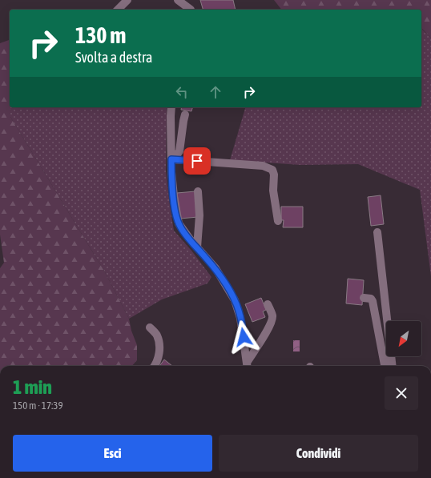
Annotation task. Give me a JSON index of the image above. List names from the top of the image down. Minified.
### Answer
{"north":"bottom left","page":{"turn":["130 m","Svolta a destra"],"heading":["1 min","150 m · 17:39"],"buttons":["Esci","Condividi"]}}
